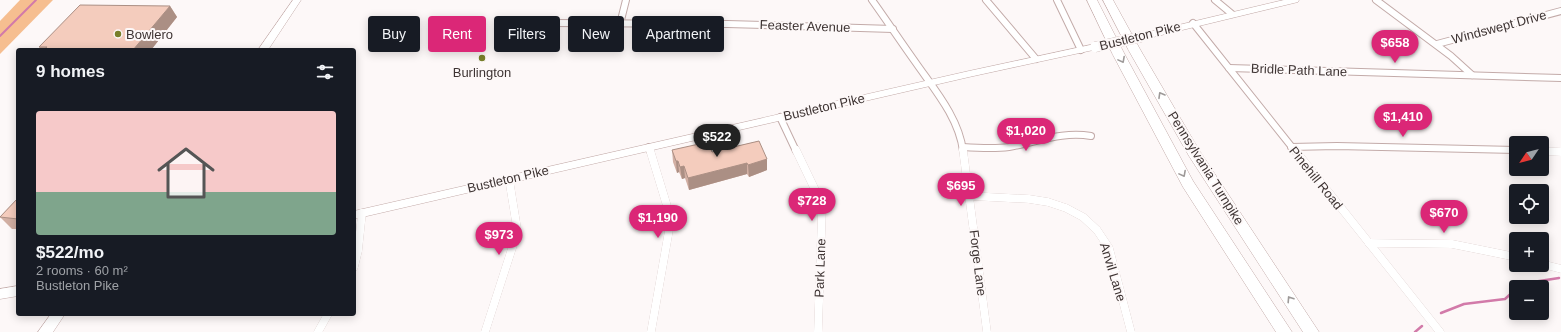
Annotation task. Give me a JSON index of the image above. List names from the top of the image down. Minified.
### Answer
{"streets":{"highway":["Pennsylvania Turnpike"],"main road":["Bustleton Pike"],"street":["Feaster Avenue","Windswept Drive","Bridle Path Lane","Pinehill Road","Forge Lane","Park Lane","Anvil Lane"]},"crossings":[["Feaster Avenue","Forge Lane"],["Bustleton Pike","Pinehill Road"],["Bustleton Pike","Forge Lane"],["Bustleton Pike","Park Lane"],["Bridle Path Lane","Pinehill Road"],["Forge Lane","Anvil Lane"]],"places":["Bowlero","Burlington"],"north":"bottom left","page":{"chip":["Buy","Rent","Filters","New","Apartment"],"price":["$658","$1,410","$1,020","$522","$695","$728","$670","$1,190","$973"],"heading":"9 homes","list":[{"name":"$522/mo","note":"2 rooms · 60 m² · Bustleton Pike"}],"map_buttons":["+","−"]}}
